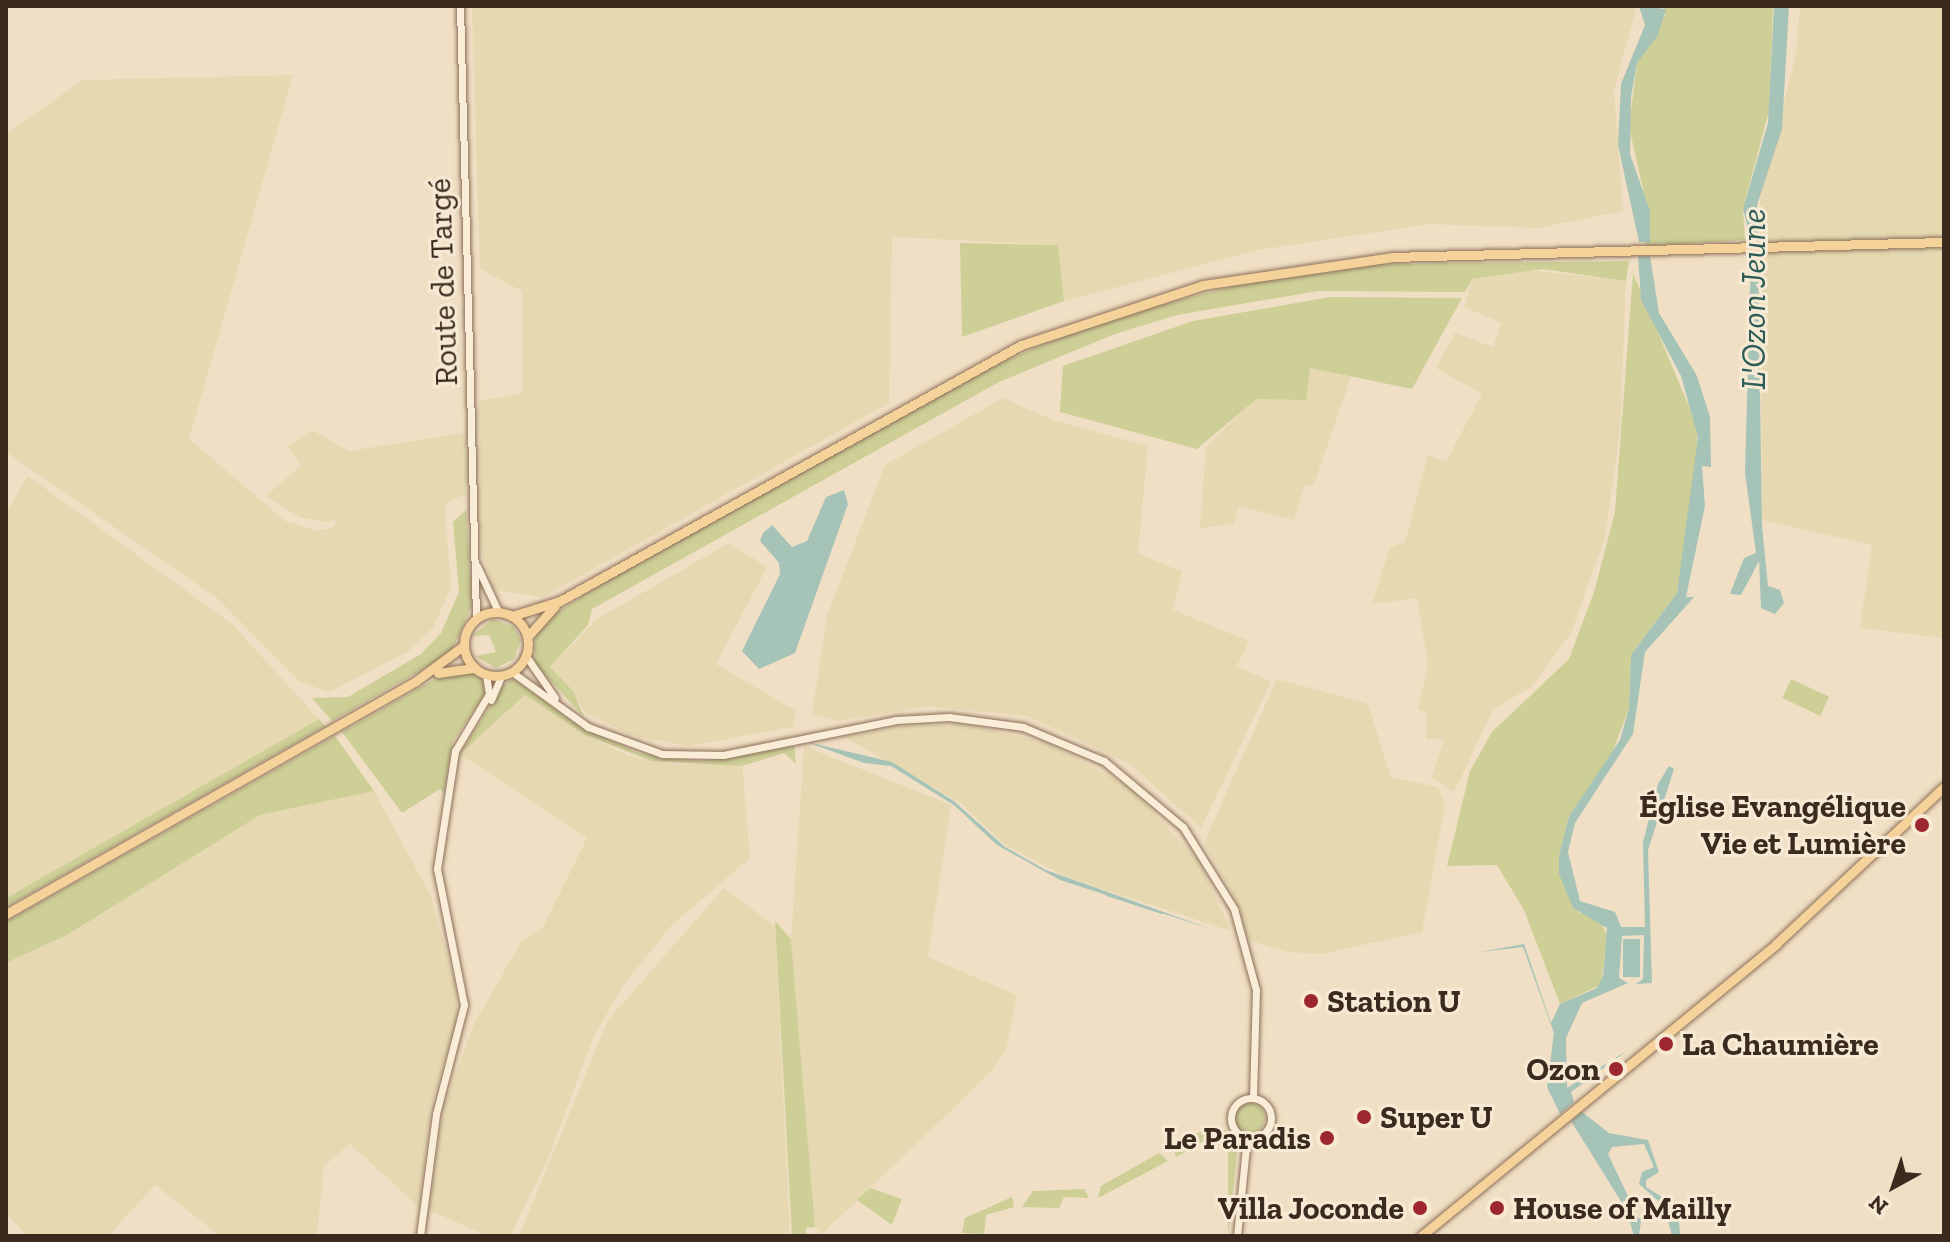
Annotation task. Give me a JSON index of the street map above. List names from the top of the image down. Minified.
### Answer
{"streets":{"street":["Route de Targé"]},"water":["L'Ozon Jeune"],"places":["Église Evangélique Vie et Lumière","Station U","La Chaumière","Ozon","Super U","Le Paradis","Villa Joconde","House of Mailly"],"north":"bottom left"}
